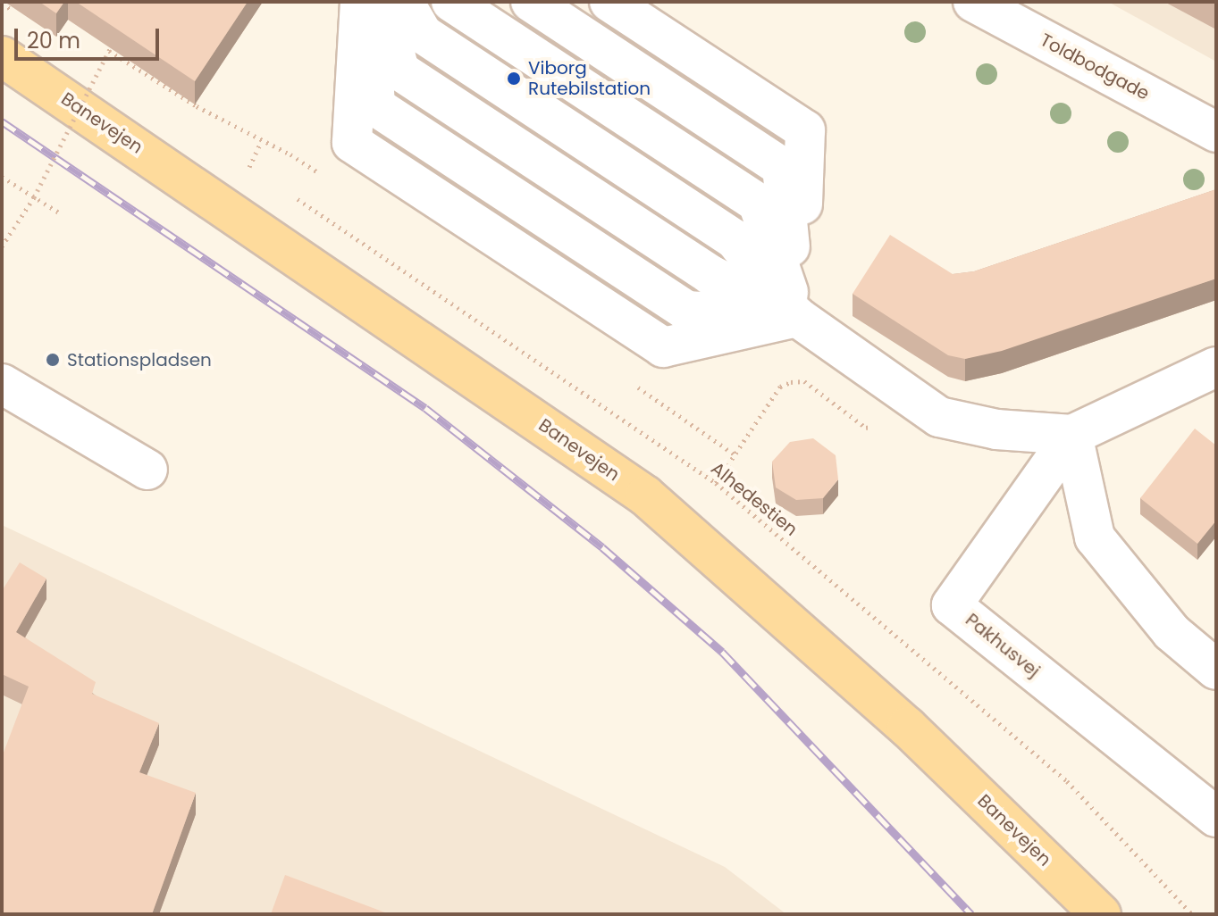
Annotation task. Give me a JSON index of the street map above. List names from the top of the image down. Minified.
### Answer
{"streets":{"main road":["Banevejen"],"street":["Toldbodgade","Pakhusvej"],"path":["Alhedestien"]},"places":["Viborg Rutebilstation","Stationspladsen"],"scale_bar":"20 m"}
